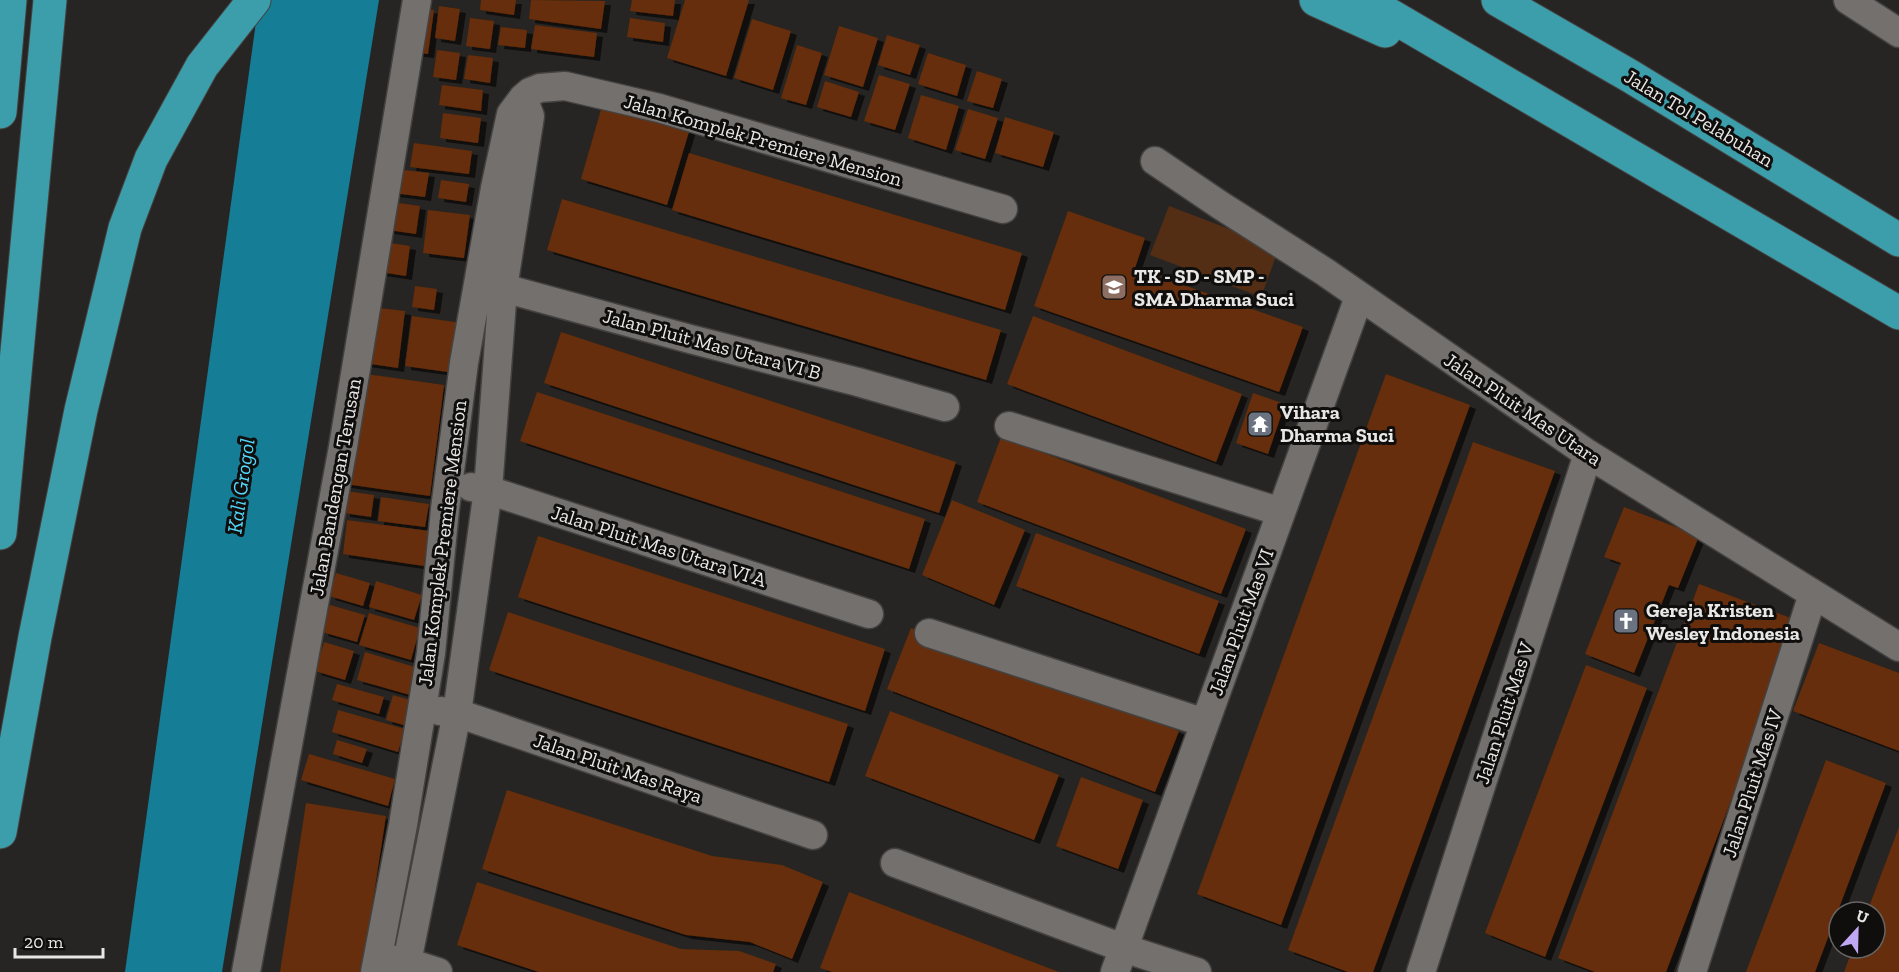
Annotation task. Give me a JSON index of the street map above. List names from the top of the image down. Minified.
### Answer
{"streets":{"highway":["Jalan Tol Pelabuhan"],"street":["Jalan Komplek Premiere Mension","Jalan Pluit Mas Utara VI B","Jalan Pluit Mas Utara","Jalan Bandengan Terusan","Jalan Pluit Mas Utara VI A","Jalan Pluit Mas VI","Jalan Pluit Mas V","Jalan Pluit Mas Raya","Jalan Pluit Mas IV"]},"crossings":[["Jalan Komplek Premiere Mension","Jalan Pluit Mas Utara VI B"],["Jalan Komplek Premiere Mension","Jalan Pluit Mas Utara VI A"],["Jalan Komplek Premiere Mension","Jalan Pluit Mas Raya"],["Jalan Pluit Mas Utara","Jalan Pluit Mas VI"],["Jalan Pluit Mas Utara","Jalan Pluit Mas V"],["Jalan Pluit Mas Utara","Jalan Pluit Mas IV"]],"water":["Kali Grogol"],"places":{"school or university":["TK - SD - SMP - SMA Dharma Suci"],"temple":["Vihara Dharma Suci"],"church":["Gereja Kristen Wesley Indonesia"]},"scale_bar":"20 m","north":"top"}
